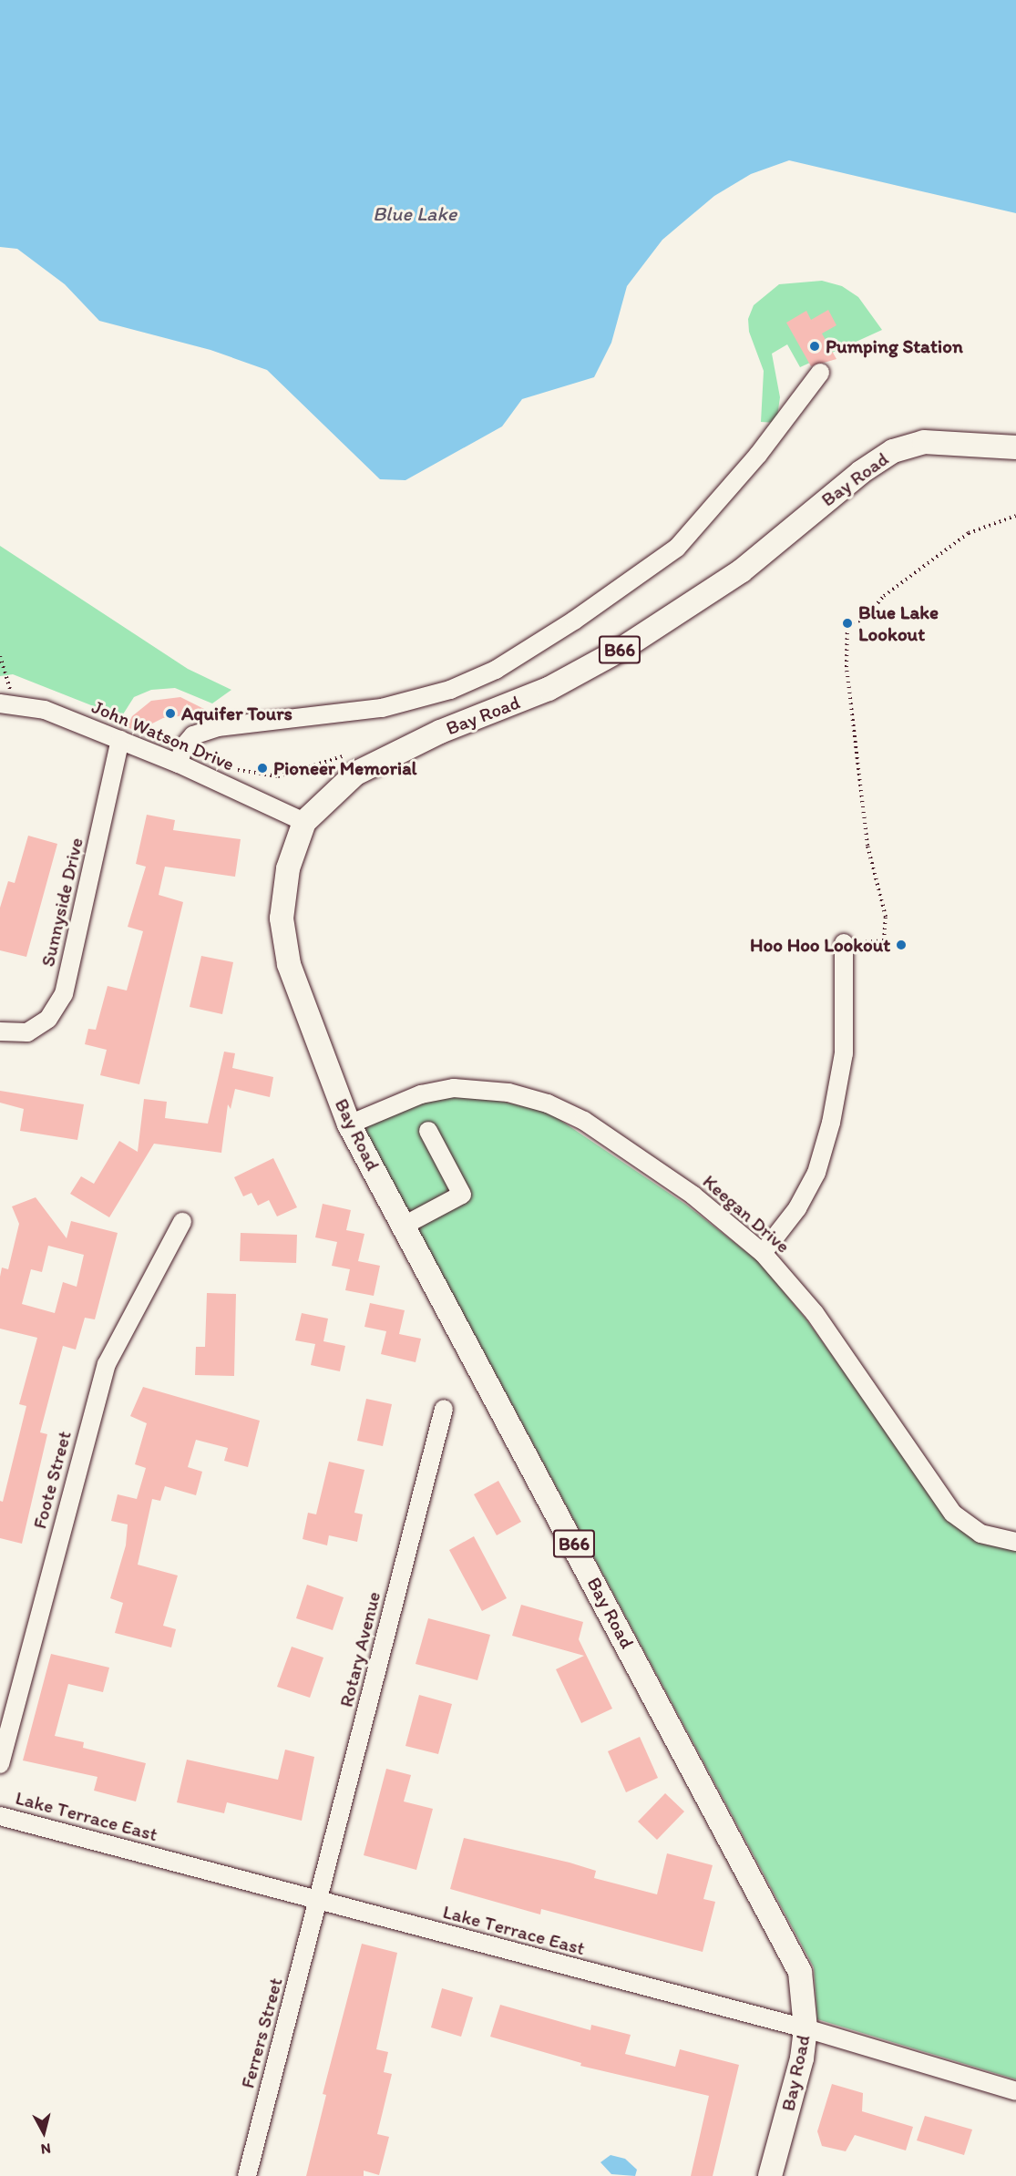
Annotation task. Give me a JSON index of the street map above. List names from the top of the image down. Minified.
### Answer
{"streets":{"main road":["Bay Road","B66"],"street":["John Watson Drive","Sunnyside Drive","Keegan Drive","Foote Street","Rotary Avenue","Lake Terrace East","Ferrers Street"]},"crossings":[["Bay Road","John Watson Drive"],["Bay Road","Keegan Drive"],["Bay Road","Lake Terrace East"],["John Watson Drive","Sunnyside Drive"],["Rotary Avenue","Lake Terrace East"],["Rotary Avenue","Ferrers Street"],["Lake Terrace East","Ferrers Street"]],"water":["Blue Lake"],"places":["Pumping Station","Blue Lake Lookout","Aquifer Tours","Pioneer Memorial","Hoo Hoo Lookout"],"north":"bottom"}
